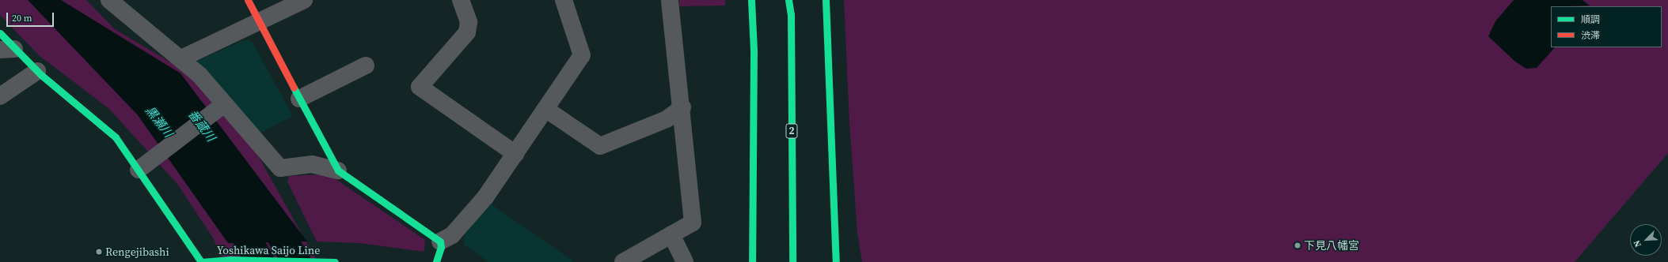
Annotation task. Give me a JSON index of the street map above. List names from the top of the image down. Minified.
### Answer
{"streets":{"main road":["2","Yoshikawa Saijo Line"]},"water":["黒瀬川","番蔵川"],"places":["下見八幡宮","Rengejibashi"],"legend":["順調","渋滞"],"scale_bar":"20 m","north":"bottom left"}
